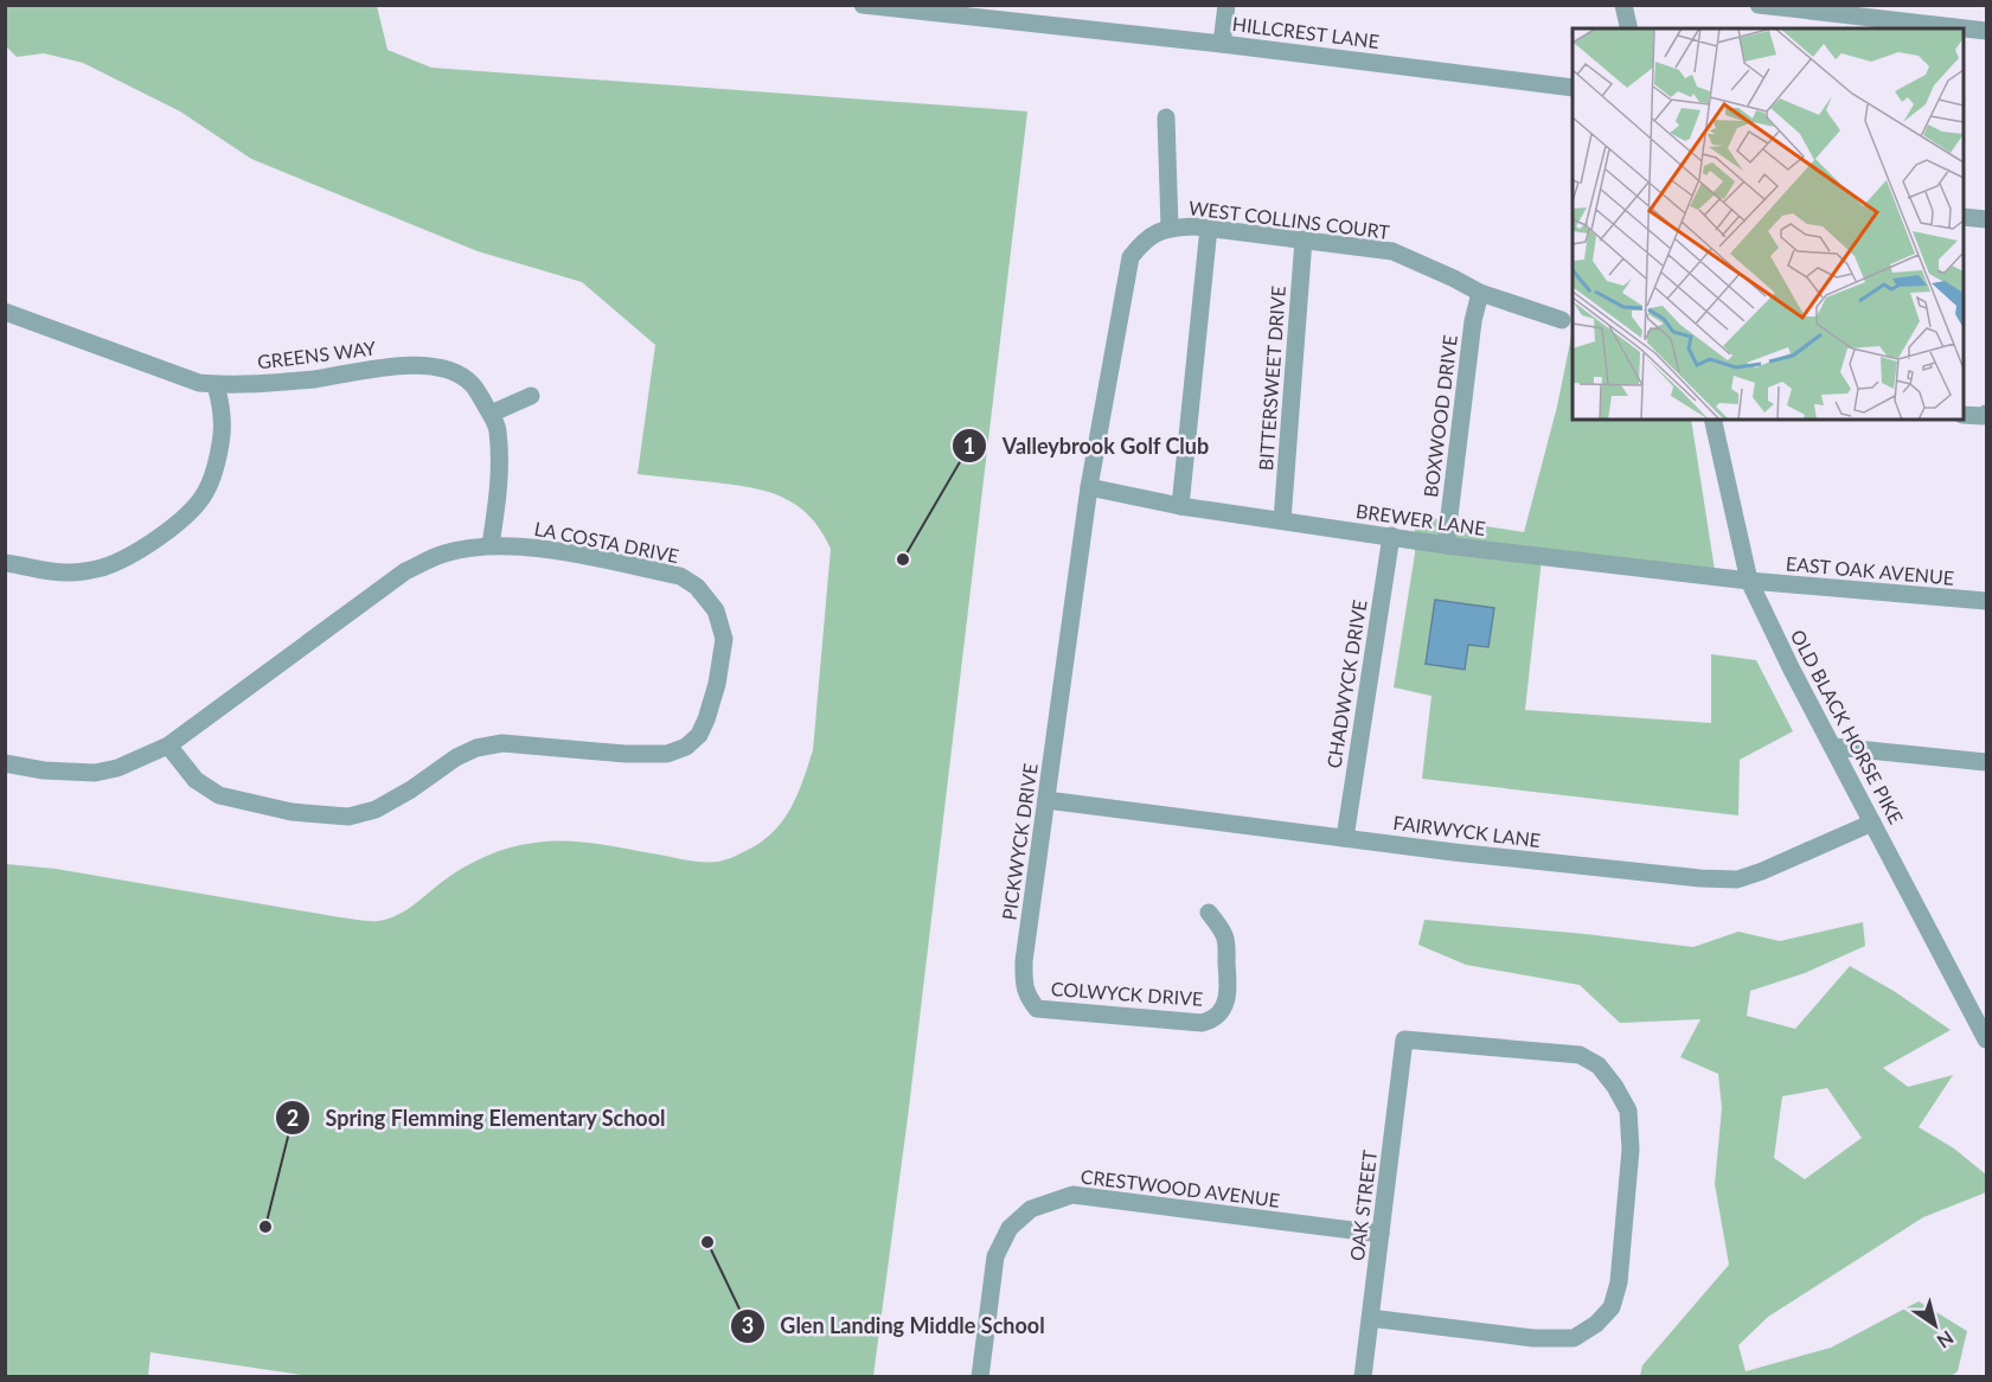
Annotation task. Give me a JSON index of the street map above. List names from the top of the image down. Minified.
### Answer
{"streets":{"street":["HILLCREST LANE","WEST COLLINS COURT","GREENS WAY","BITTERSWEET DRIVE","BOXWOOD DRIVE","BREWER LANE","LA COSTA DRIVE","EAST OAK AVENUE","CHADWYCK DRIVE","OLD BLACK HORSE PIKE","FAIRWYCK LANE","PICKWYCK DRIVE","COLWYCK DRIVE","CRESTWOOD AVENUE","OAK STREET"]},"crossings":[["WEST COLLINS COURT","BITTERSWEET DRIVE"],["WEST COLLINS COURT","BOXWOOD DRIVE"],["WEST COLLINS COURT","PICKWYCK DRIVE"],["GREENS WAY","LA COSTA DRIVE"],["BITTERSWEET DRIVE","BREWER LANE"],["BOXWOOD DRIVE","BREWER LANE"],["BREWER LANE","EAST OAK AVENUE"],["BREWER LANE","CHADWYCK DRIVE"],["BREWER LANE","OLD BLACK HORSE PIKE"],["BREWER LANE","PICKWYCK DRIVE"],["EAST OAK AVENUE","OLD BLACK HORSE PIKE"],["CHADWYCK DRIVE","FAIRWYCK LANE"],["OLD BLACK HORSE PIKE","FAIRWYCK LANE"],["FAIRWYCK LANE","PICKWYCK DRIVE"],["PICKWYCK DRIVE","COLWYCK DRIVE"],["CRESTWOOD AVENUE","OAK STREET"]],"places":["Valleybrook Golf Club","Spring Flemming Elementary School","Glen Landing Middle School"],"north":"bottom right"}
